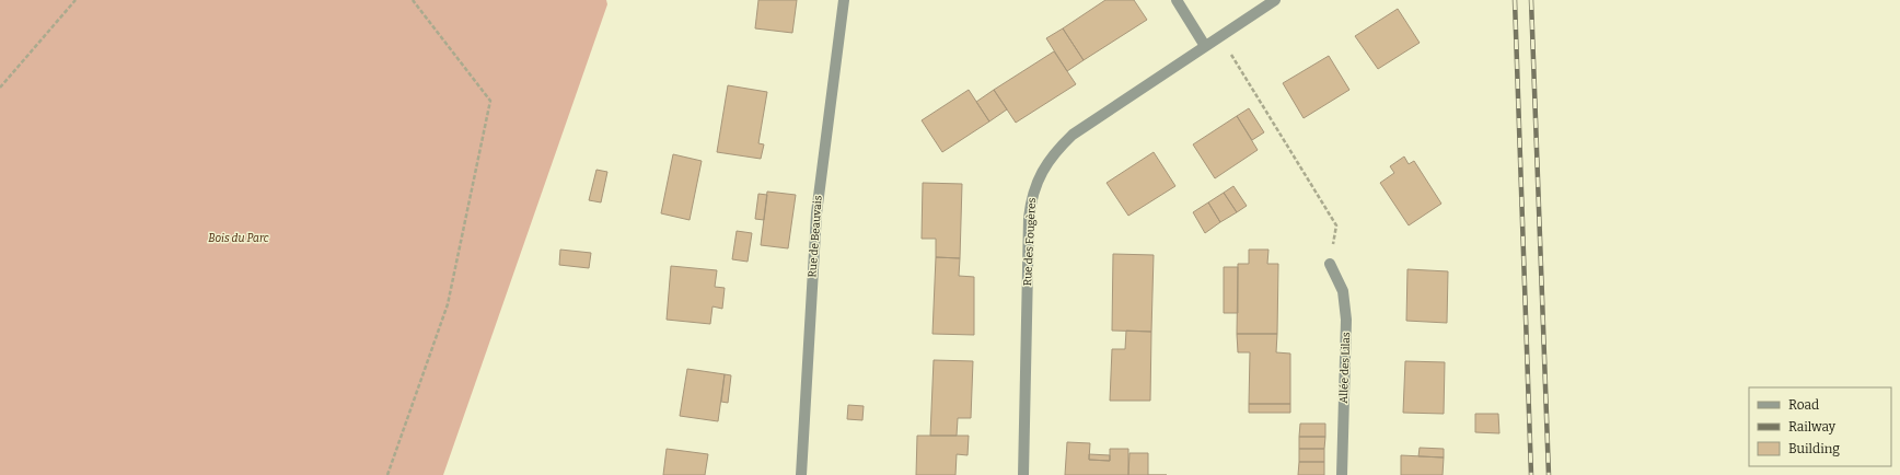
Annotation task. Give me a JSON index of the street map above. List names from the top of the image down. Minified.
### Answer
{"streets":{"street":["Rue de Beauvais","Rue des Fougères","Allée des Lilas"]},"parks":["Bois du Parc"],"legend":["Road","Railway","Building"]}
